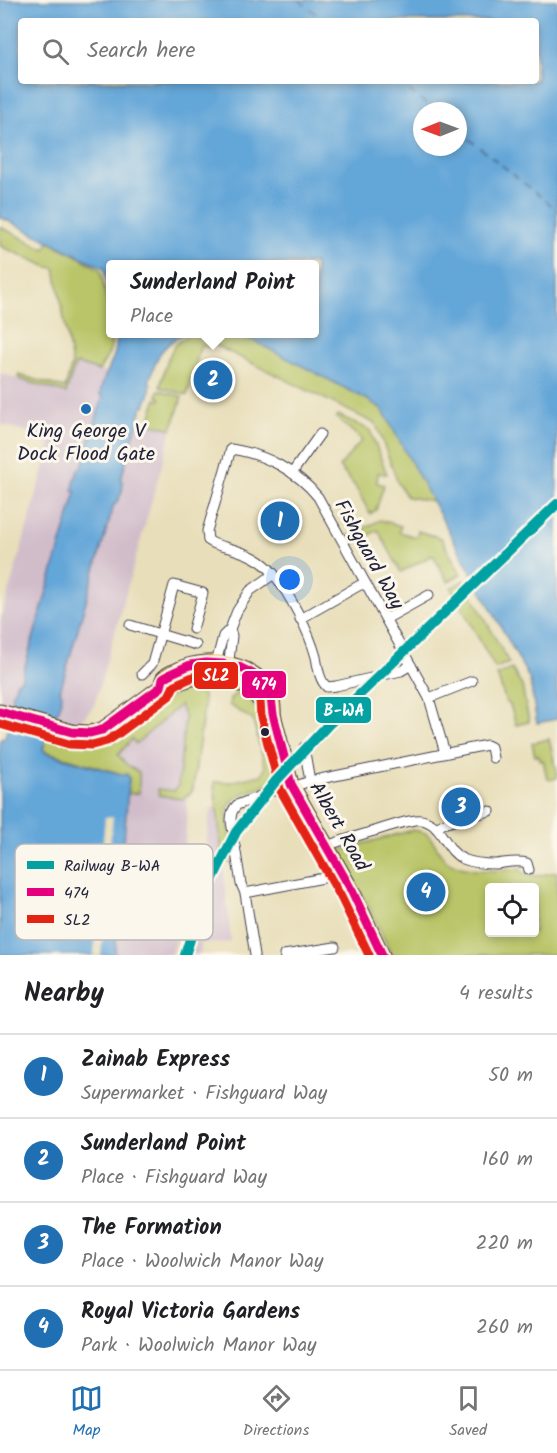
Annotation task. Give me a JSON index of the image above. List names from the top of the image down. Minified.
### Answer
{"streets":{"highway":["Albert Road"],"street":["Fishguard Way"]},"places":["King George V Dock Flood Gate"],"lines":["rail line B-WA","transit line 474","transit line SL2"],"legend":["Railway B-WA","474","SL2"],"north":"left","page":{"search":"Search here","popup":["Sunderland Point","Place"],"pins":["2","1","3","4"],"heading":["Nearby","4 results"],"list":[{"mark":"1","name":"Zainab Express","note":"Supermarket · Fishguard Way","value":"50 m"},{"mark":"2","name":"Sunderland Point","note":"Place · Fishguard Way","value":"160 m"},{"mark":"3","name":"The Formation","note":"Place · Woolwich Manor Way","value":"220 m"},{"mark":"4","name":"Royal Victoria Gardens","note":"Park · Woolwich Manor Way","value":"260 m"}],"nav":["Map","Directions","Saved"]}}
